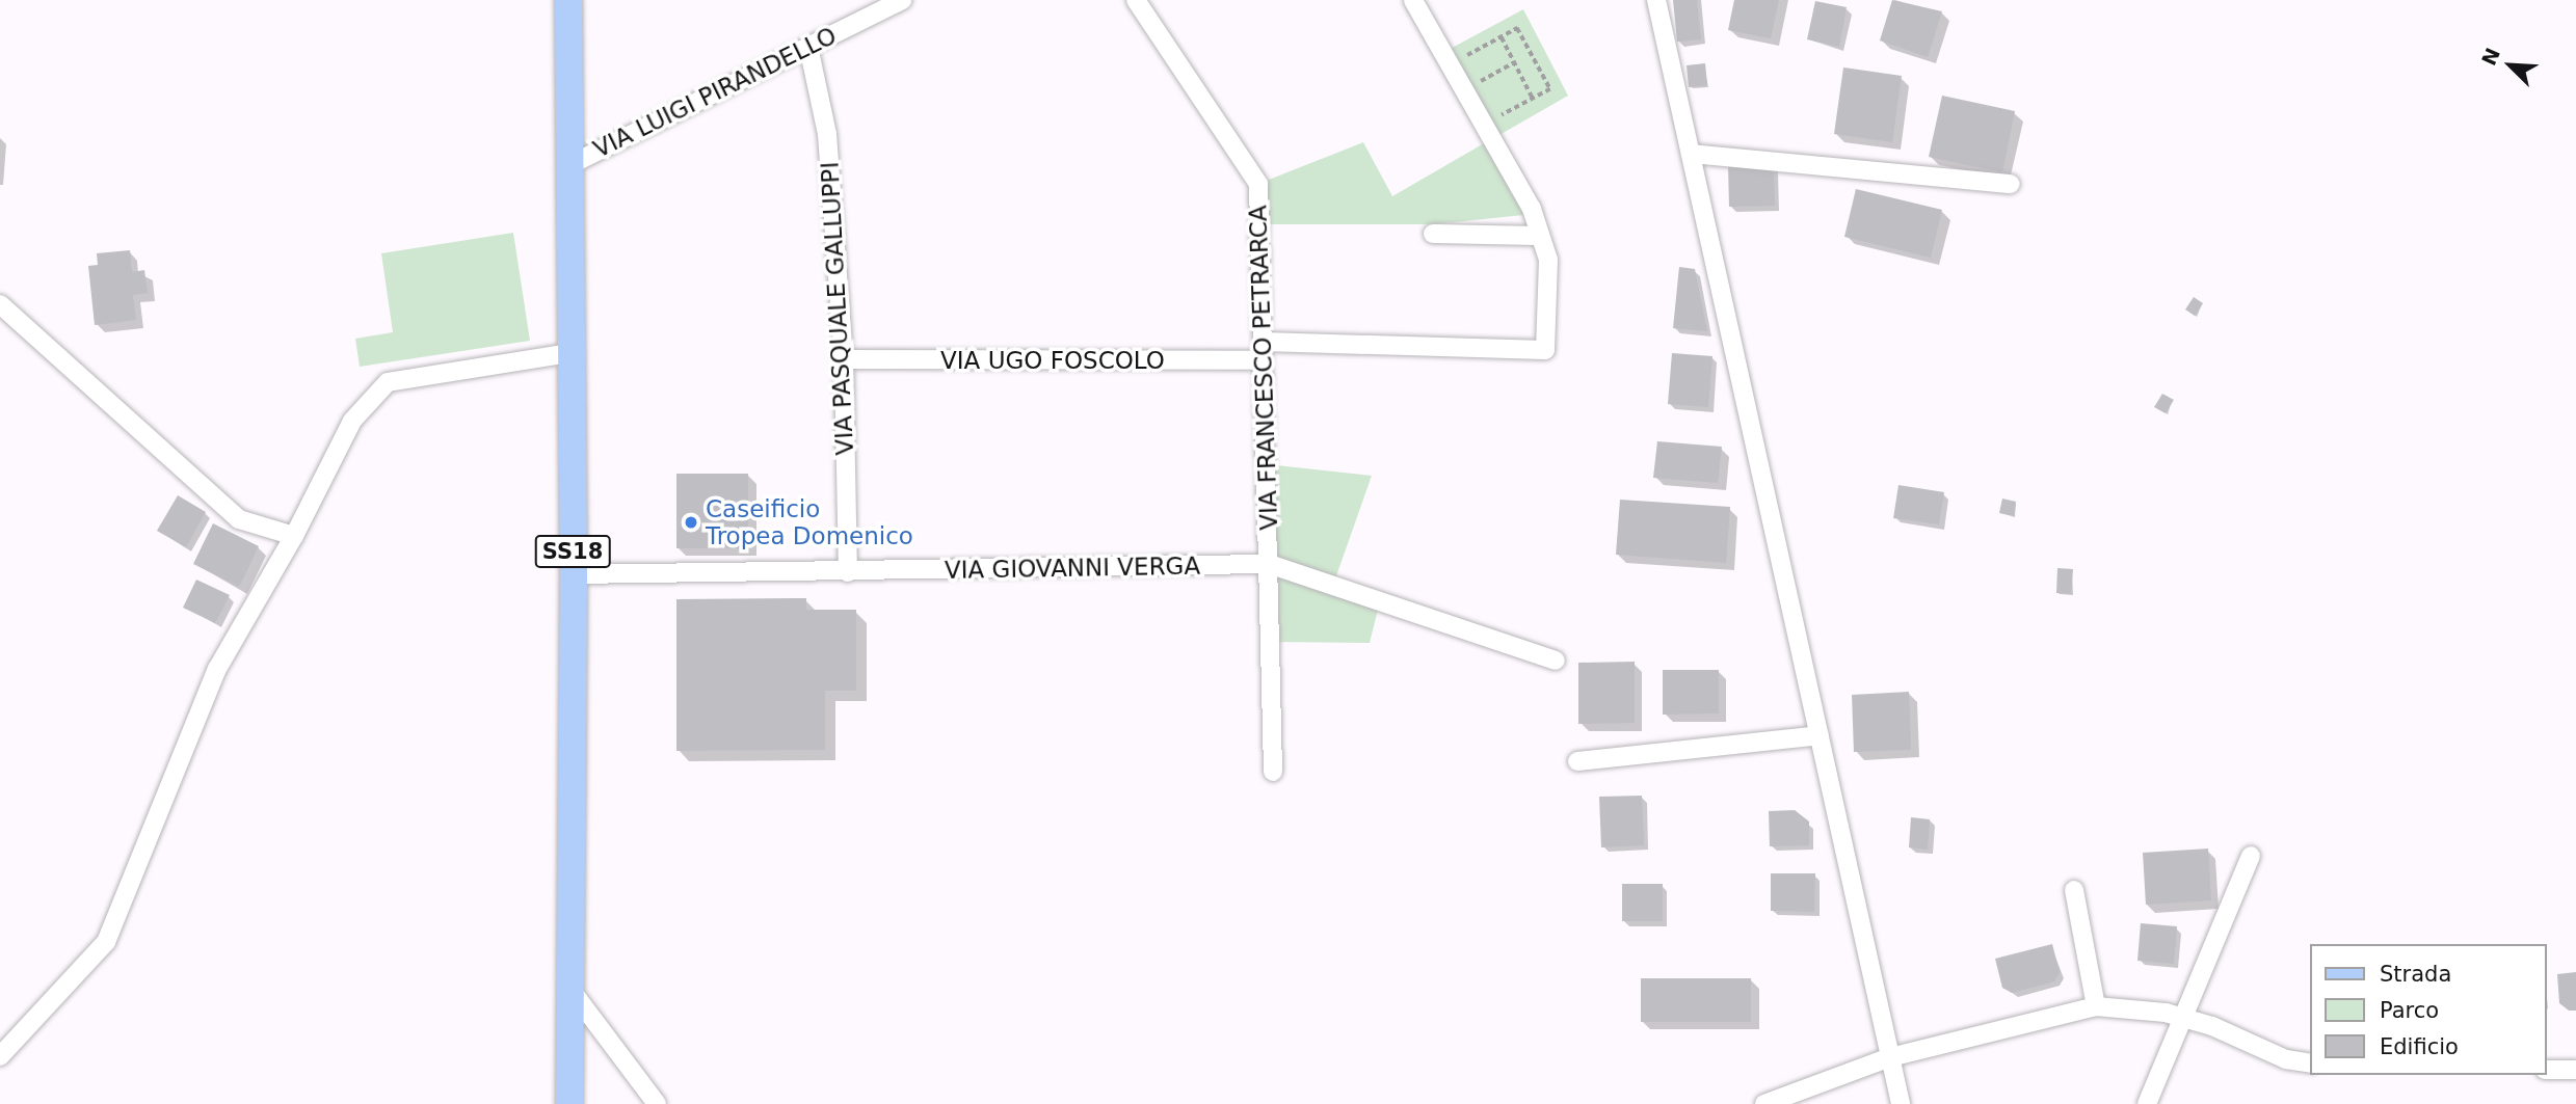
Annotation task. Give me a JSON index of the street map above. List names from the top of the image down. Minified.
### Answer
{"streets":{"main road":["SS18"],"street":["VIA LUIGI PIRANDELLO","VIA PASQUALE GALLUPPI","VIA UGO FOSCOLO","VIA FRANCESCO PETRARCA","VIA GIOVANNI VERGA"]},"crossings":[["VIA LUIGI PIRANDELLO","VIA PASQUALE GALLUPPI"],["VIA LUIGI PIRANDELLO","SS18"],["VIA PASQUALE GALLUPPI","VIA UGO FOSCOLO"],["VIA PASQUALE GALLUPPI","VIA GIOVANNI VERGA"],["VIA UGO FOSCOLO","VIA FRANCESCO PETRARCA"],["VIA FRANCESCO PETRARCA","VIA GIOVANNI VERGA"],["SS18","VIA GIOVANNI VERGA"]],"places":["Caseificio Tropea Domenico"],"legend":["Strada","Parco","Edificio"],"north":"top left"}
